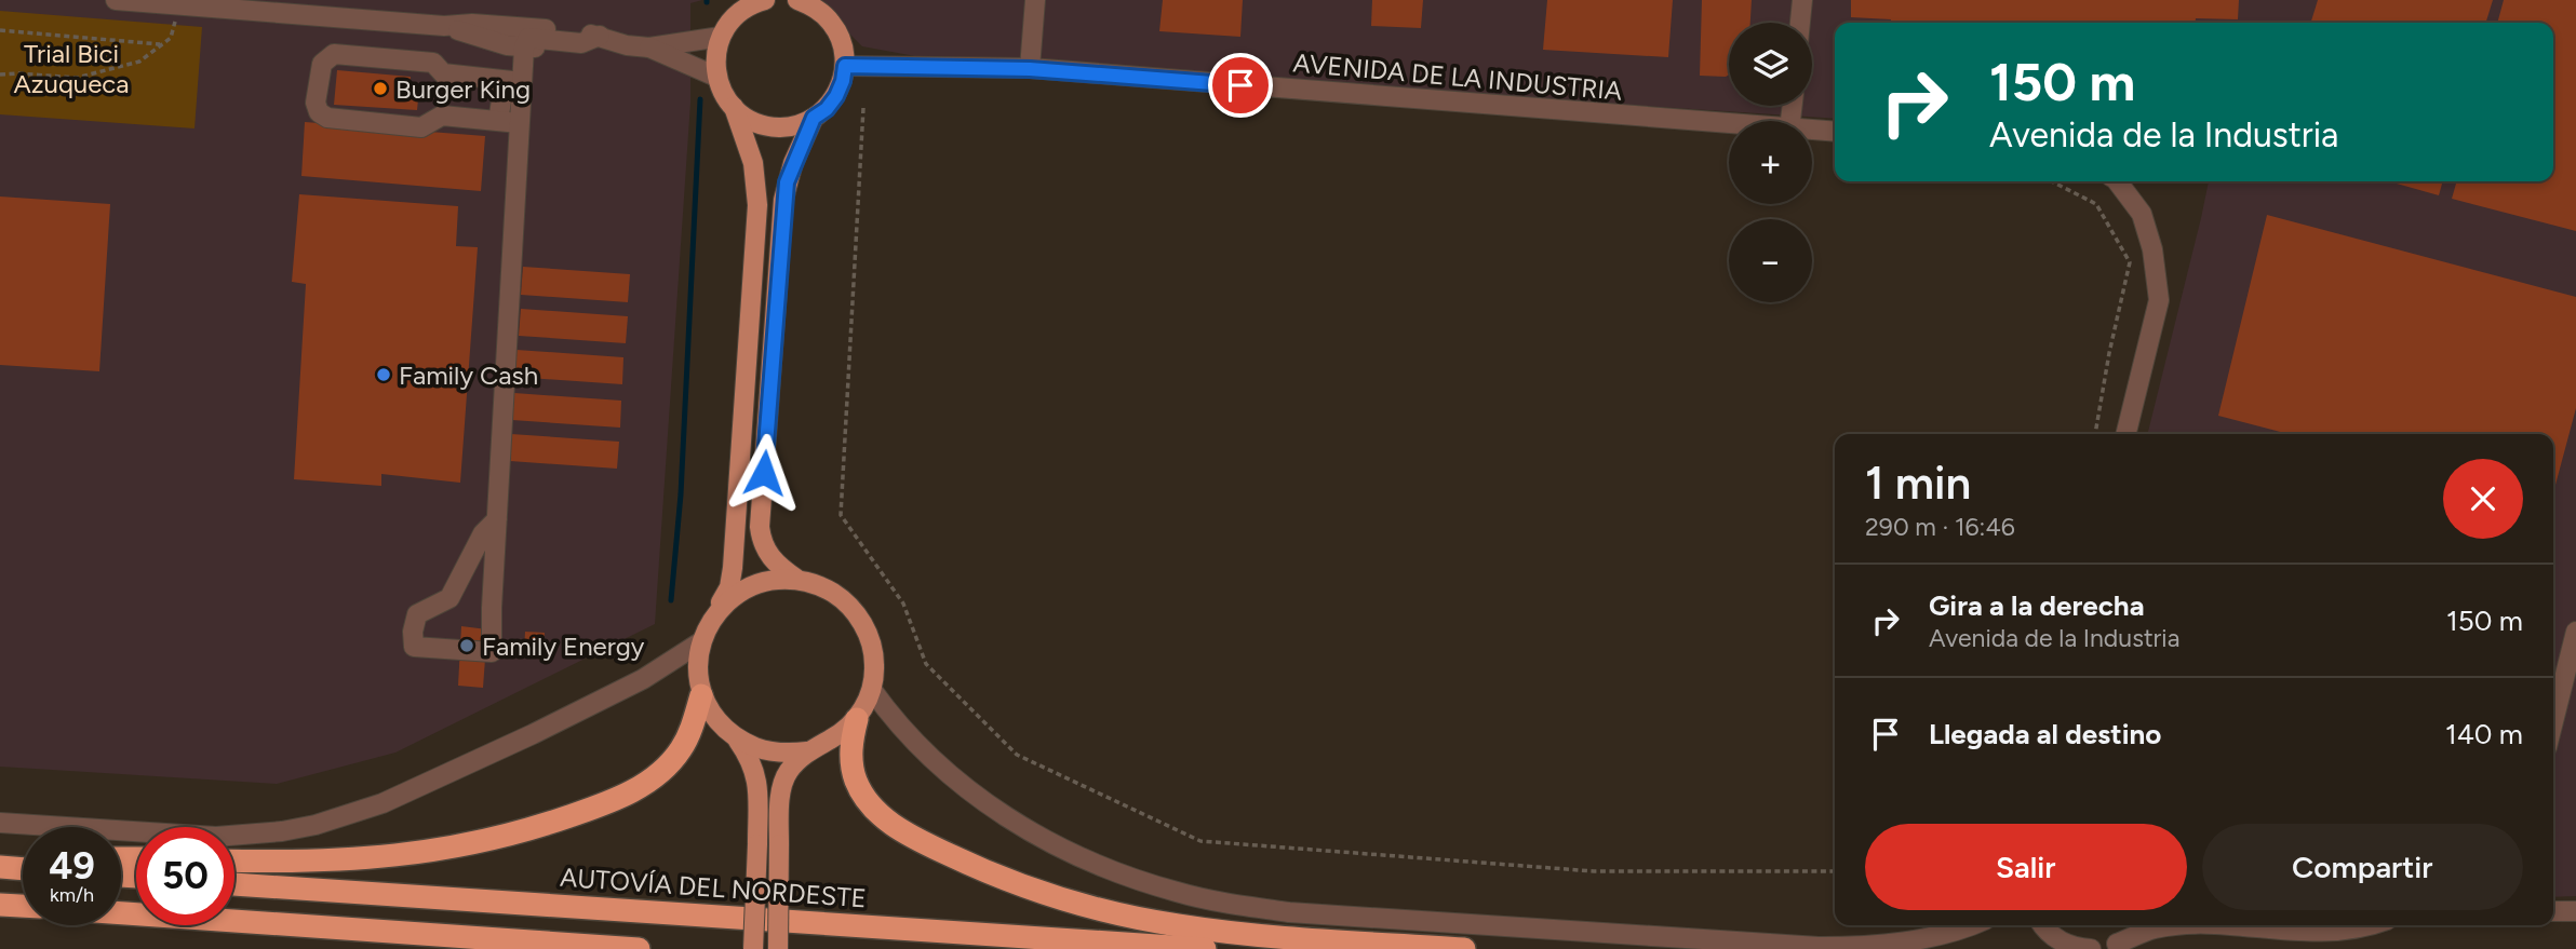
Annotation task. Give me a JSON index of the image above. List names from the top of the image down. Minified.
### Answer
{"streets":{"highway":["AUTOVÍA DEL NORDESTE"],"street":["AVENIDA DE LA INDUSTRIA"]},"parks":["Trial Bici Azuqueca"],"places":["Burger King","Family Cash","Family Energy"],"page":{"map_buttons":["+","−"],"turn":["150 m","Avenida de la Industria"],"heading":["1 min","290 m · 16:46"],"list":[{"name":"Gira a la derecha","note":"Avenida de la Industria","value":"150 m"},{"name":"Llegada al destino","value":"140 m"}],"buttons":["Salir","Compartir"],"speed":"49 km/h","limit":"50"}}
